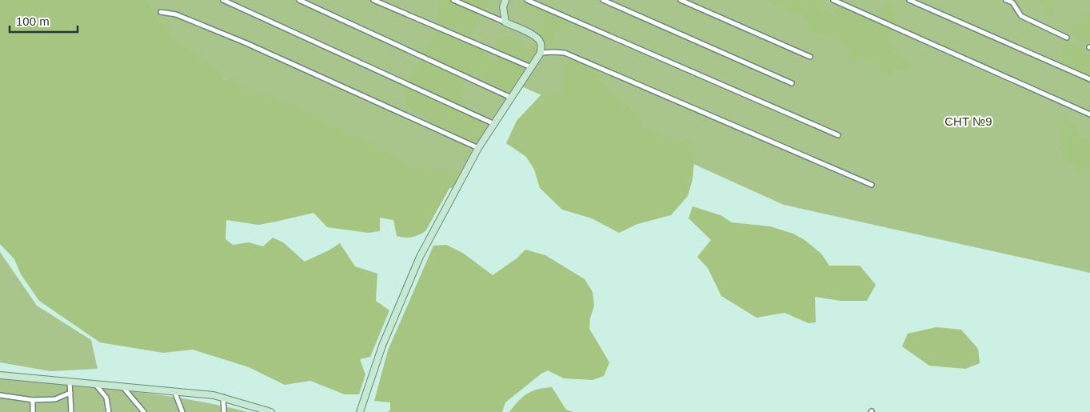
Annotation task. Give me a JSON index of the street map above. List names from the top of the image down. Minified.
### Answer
{"parks":["СНТ №9"],"scale_bar":"100 m"}
